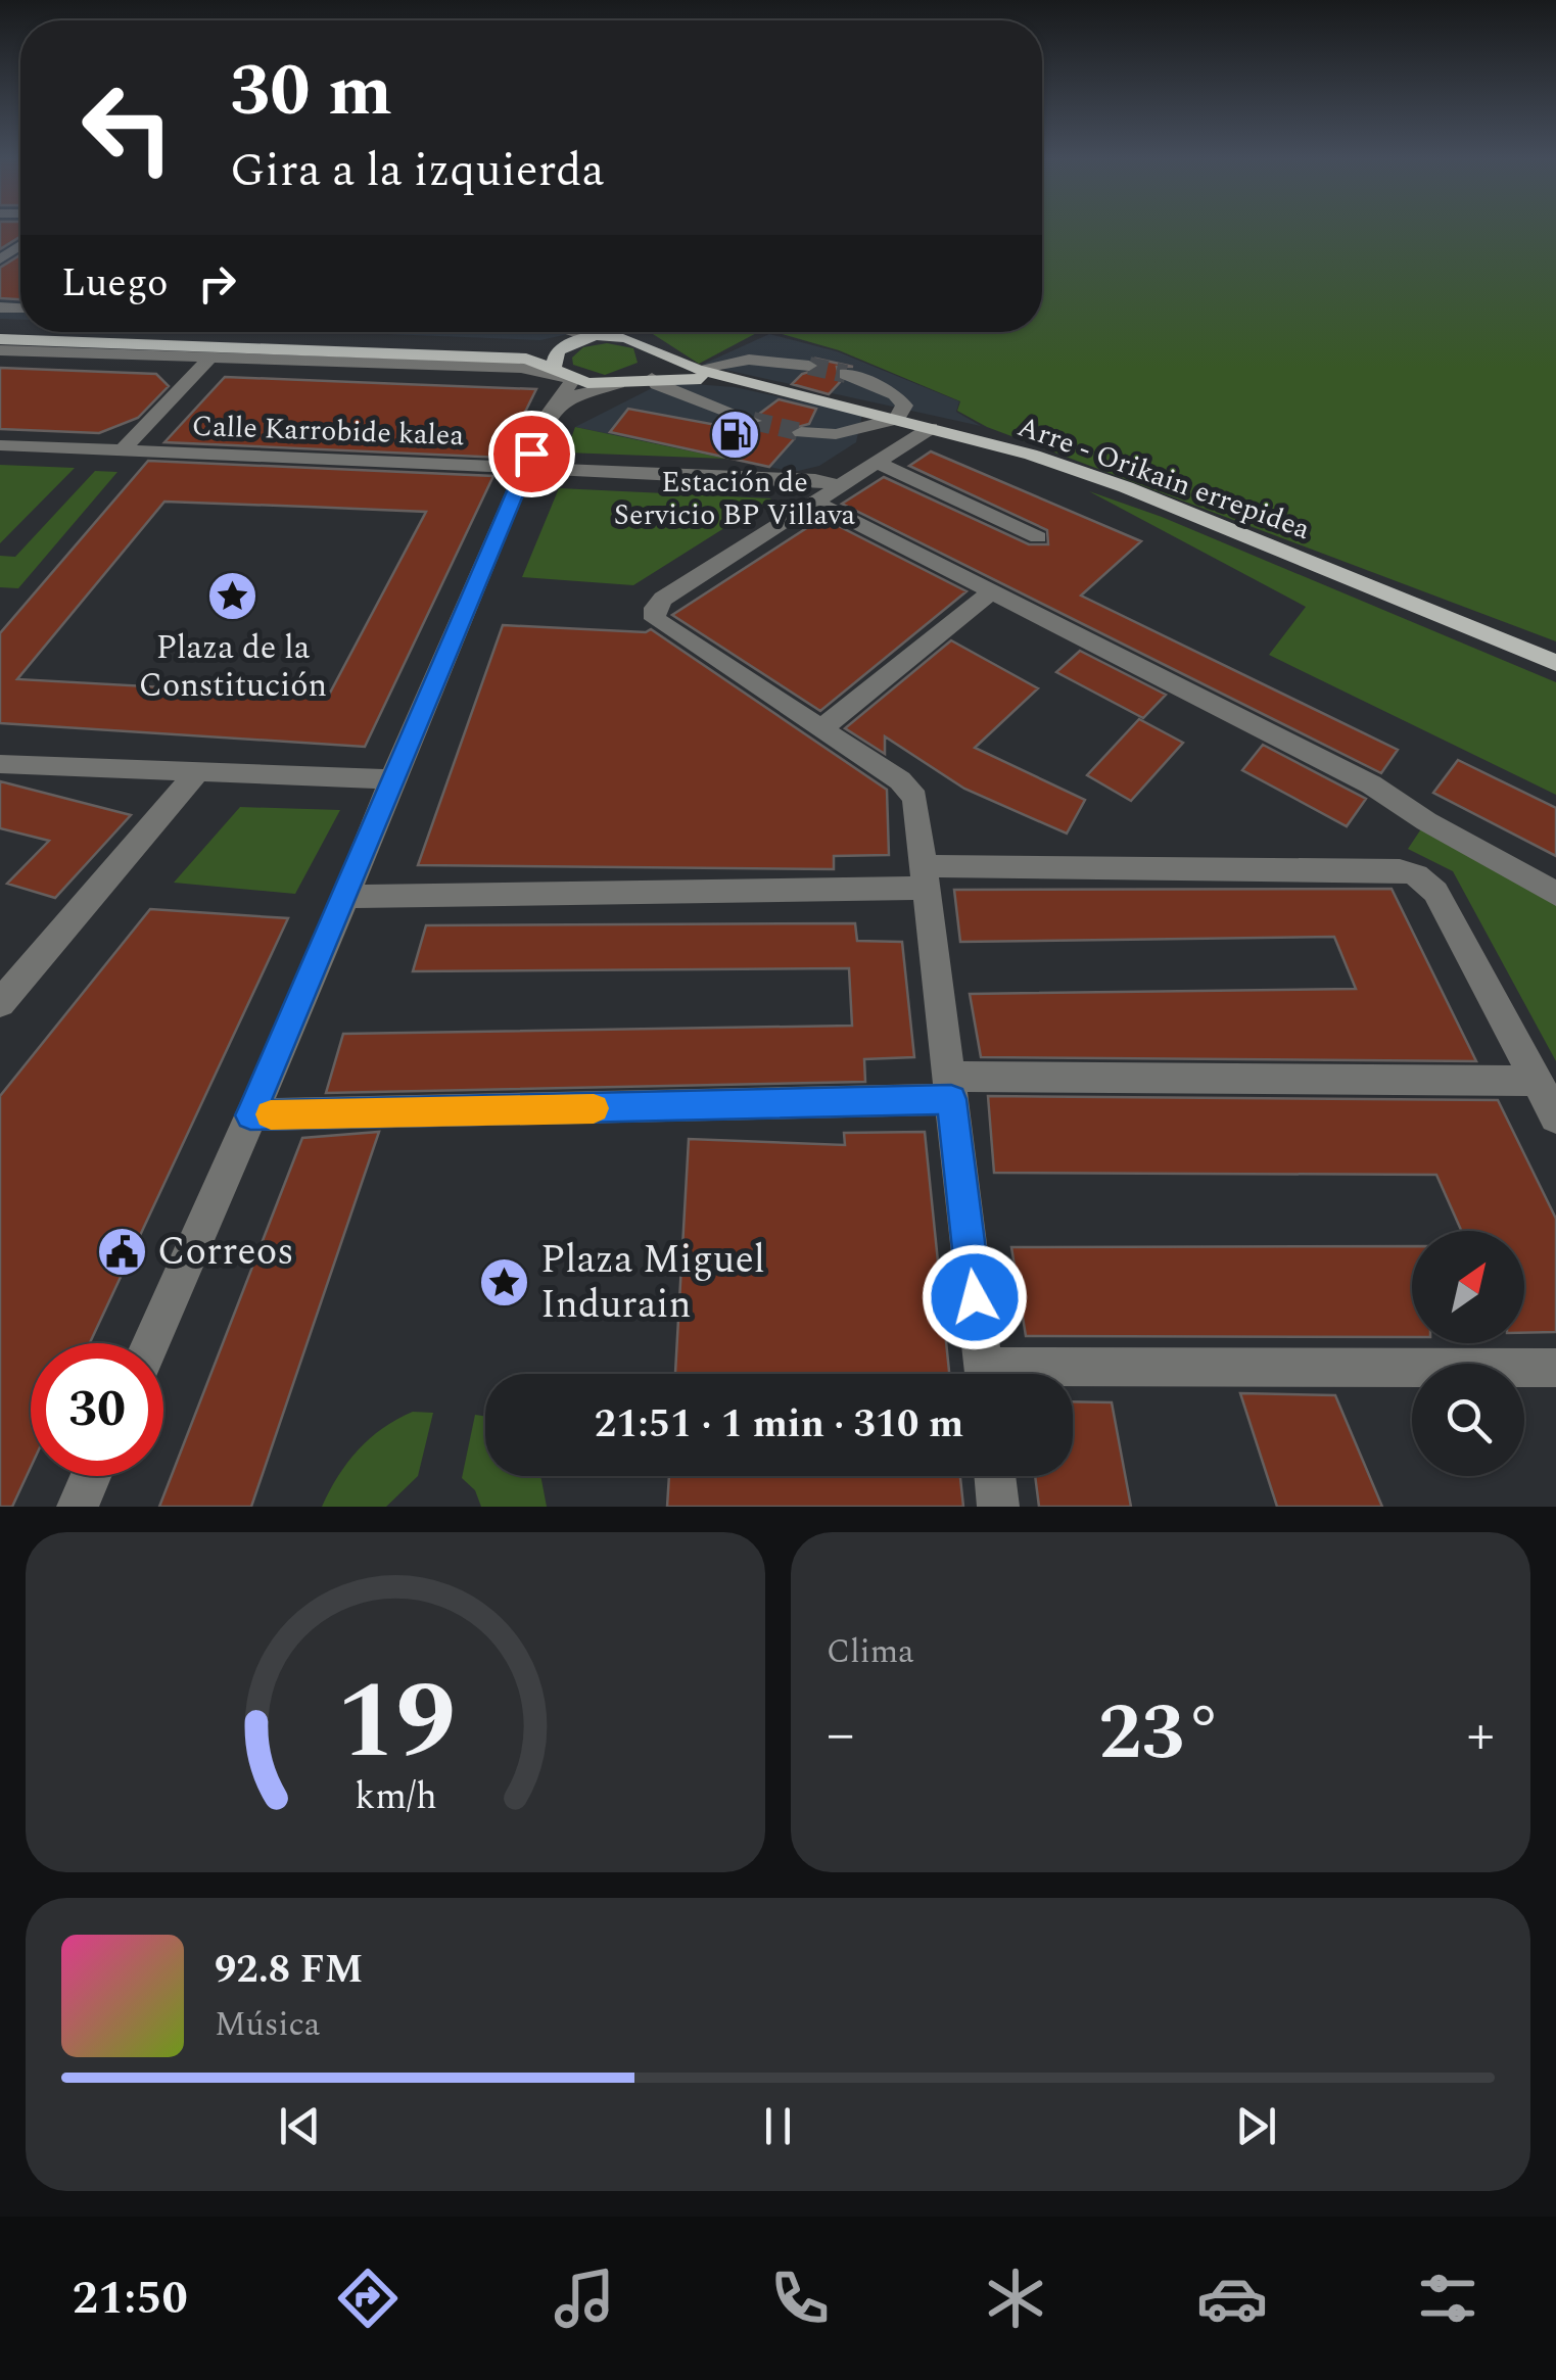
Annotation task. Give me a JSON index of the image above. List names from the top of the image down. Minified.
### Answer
{"streets":{"main road":["Arre - Orikain errepidea"],"street":["Calle Karrobide kalea"]},"places":{"fuel station":["Estación de Servicio BP Villava"],"place":["Plaza de la Constitución","Plaza Miguel Indurain"],"public building":["Correos"]},"north":"top right","page":{"turn":["30 m","Gira a la izquierda"],"then":"Luego","limit":"30","trip":"21:51 · 1 min · 310 m","tile":"Clima","heat":["−","23°","+"],"song":["92.8 FM","Música"],"tabs":"21:50","gauge":["19","km/h"]}}
